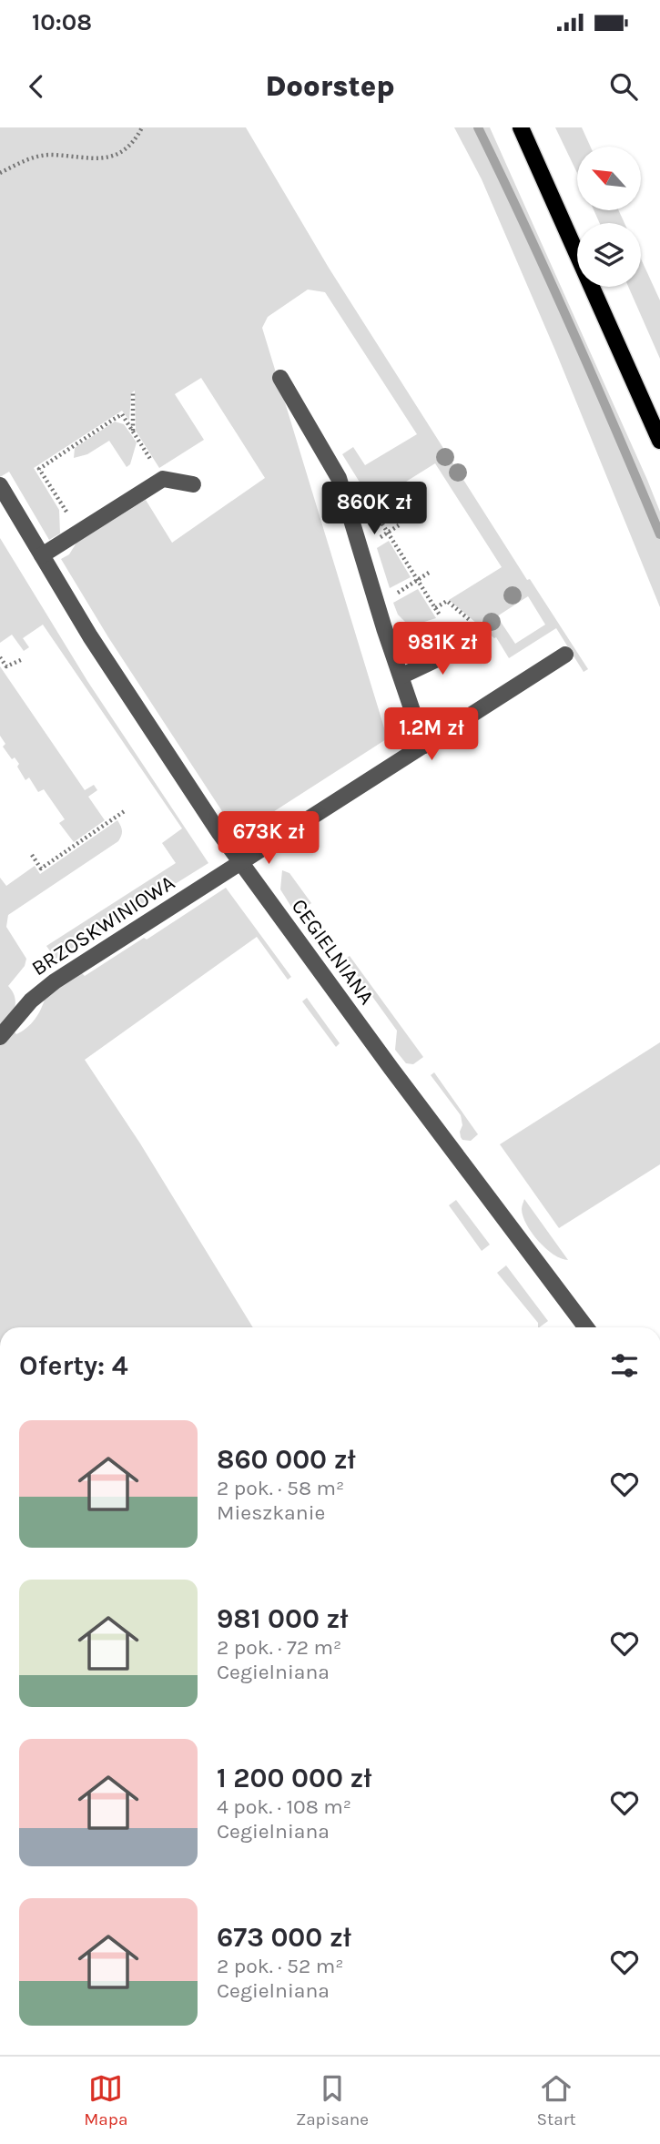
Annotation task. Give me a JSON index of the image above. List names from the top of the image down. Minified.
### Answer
{"streets":{"street":["BRZOSKWINIOWA","CEGIELNIANA"]},"crossings":[["BRZOSKWINIOWA","CEGIELNIANA"]],"north":"top left","page":{"status":"10:08","header":"Doorstep","price":["860K zł","981K zł","1.2M zł","673K zł"],"heading":"Oferty: 4","list":[{"name":"860 000 zł","note":"2 pok. · 58 m² · Mieszkanie"},{"name":"981 000 zł","note":"2 pok. · 72 m² · Cegielniana"},{"name":"1 200 000 zł","note":"4 pok. · 108 m² · Cegielniana"},{"name":"673 000 zł","note":"2 pok. · 52 m² · Cegielniana"}],"tabs":["Mapa","Zapisane","Start"]}}
